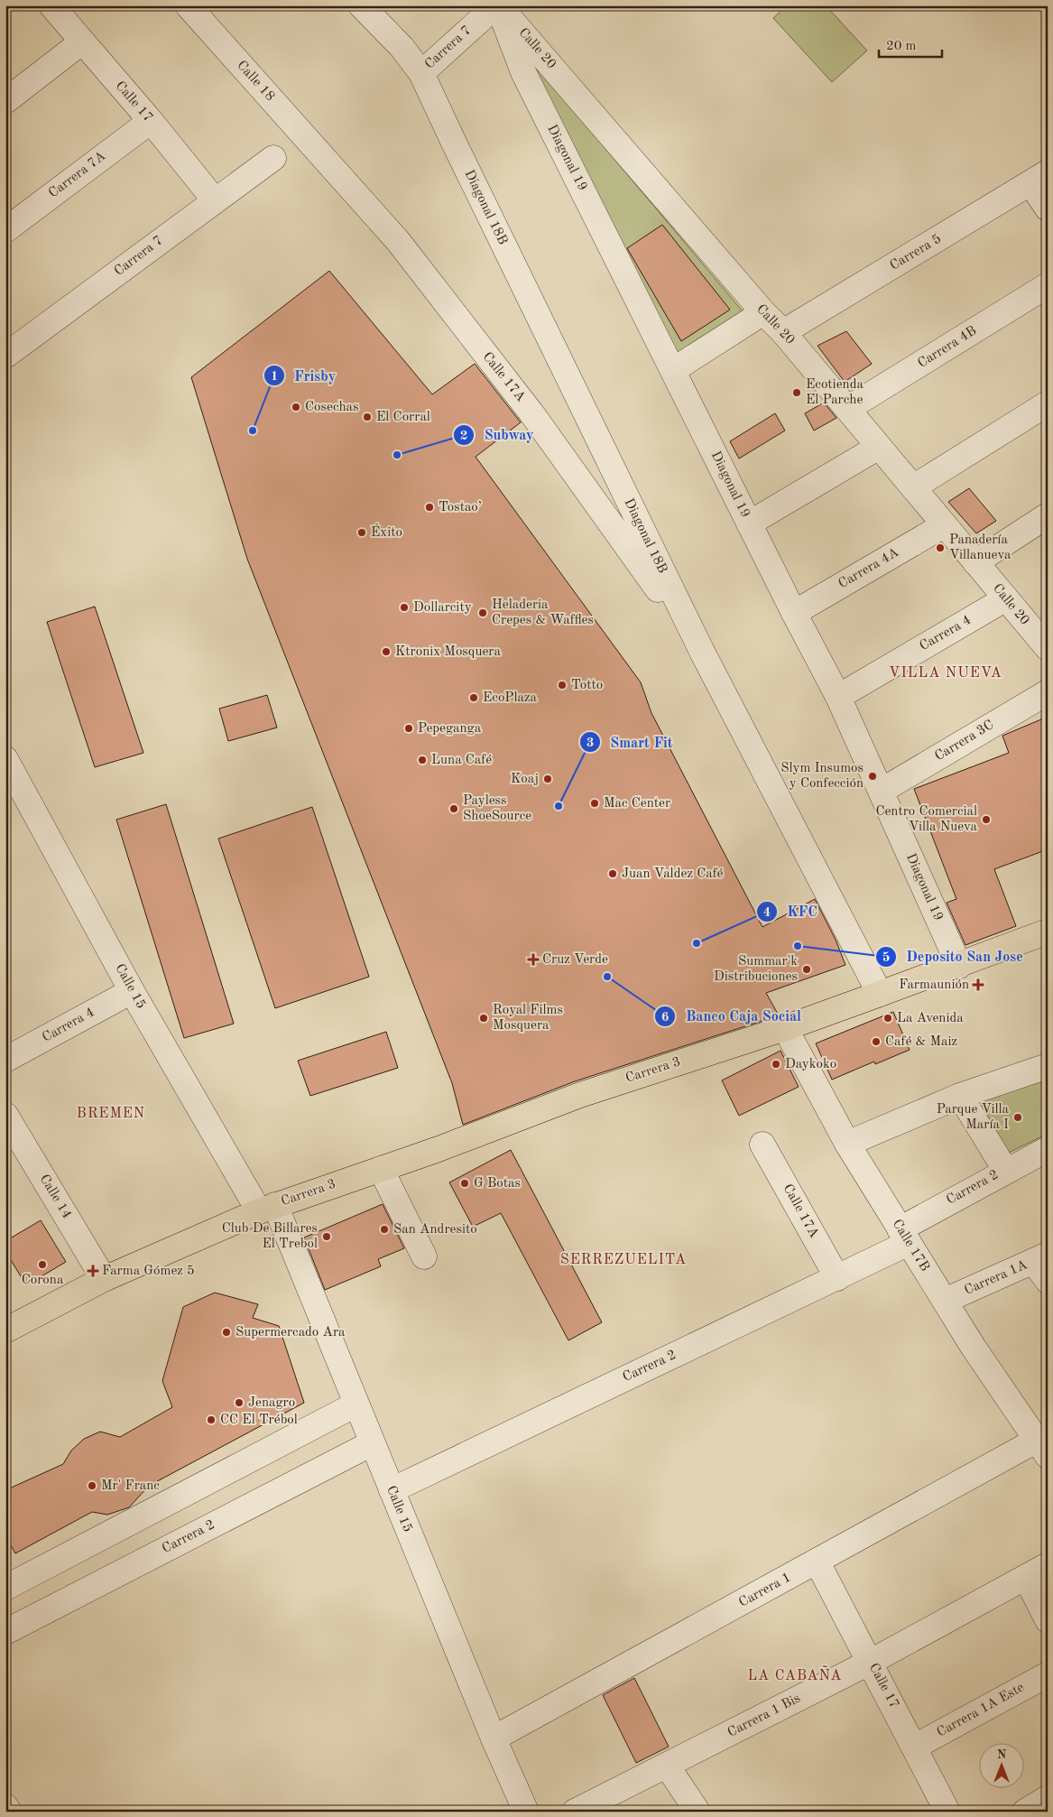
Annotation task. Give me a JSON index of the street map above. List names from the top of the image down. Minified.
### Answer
{"streets":{"main road":["Carrera 3"],"street":["Carrera 7","Calle 20","Calle 18","Calle 17","Diagonal 19","Carrera 7A","Diagonal 18B","Carrera 5","Carrera 4B","Calle 17A","Carrera 4A","Carrera 4","Carrera 3C","Calle 15","Carrera 2","Calle 14","Calle 17B","Carrera 1A","Carrera 1","Carrera 1A Este","Carrera 1 Bis"]},"crossings":[["Carrera 7","Calle 20"],["Carrera 7","Calle 17"],["Carrera 7","Diagonal 19"],["Carrera 7","Diagonal 18B"],["Calle 20","Diagonal 19"],["Calle 20","Carrera 5"],["Calle 20","Carrera 4B"],["Calle 20","Carrera 4A"],["Calle 20","Carrera 4"],["Calle 18","Calle 17A"],["Calle 17","Carrera 7A"],["Calle 17","Carrera 1"],["Calle 17","Carrera 1A Este"],["Calle 17","Carrera 1 Bis"],["Diagonal 19","Carrera 4A"],["Diagonal 19","Carrera 4"],["Diagonal 19","Carrera 3C"],["Diagonal 19","Carrera 3"],["Diagonal 18B","Calle 17A"],["Diagonal 18B","Carrera 3"],["Calle 17A","Carrera 2"],["Carrera 4","Calle 15"],["Calle 15","Carrera 3"],["Calle 15","Carrera 2"],["Calle 15","Carrera 1"],["Carrera 3","Calle 14"],["Carrera 3","Calle 17B"],["Carrera 2","Calle 17B"],["Calle 17B","Carrera 1A"],["Calle 17B","Carrera 1"]],"districts":["VILLA NUEVA","BREMEN","SERREZUELITA","LA CABAÑA"],"places":{"other":["Ecotienda El Parche","Cosechas","El Corral","Frisby","Subway","Tostao’","Éxito","Panadería Villanueva","Dollarcity","Heladeria Crepes & Waffles","Ktronix Mosquera","Totto","EcoPlaza","Pepeganga","Luna Café","Slym Insumos y Confección","Koaj","Mac Center","Smart Fit","Payless ShoeSource","Centro Comercial Villa Nueva","Juan Valdez Café","KFC","Deposito San Jose","Summar'k Distribuciones","Banco Caja Social","Royal Films Mosquera","La Avenida","Café & Maiz","Daykoko","Parque Villa María I","G Botas","San Andresito","Club De Billares El Trebol","Corona","Supermercado Ara","Jenagro","CC El Trébol","Mr' Franc"],"health":["Cruz Verde","Farmaunión","Farma Gómez 5"]},"scale_bar":"20 m","north":"top"}
